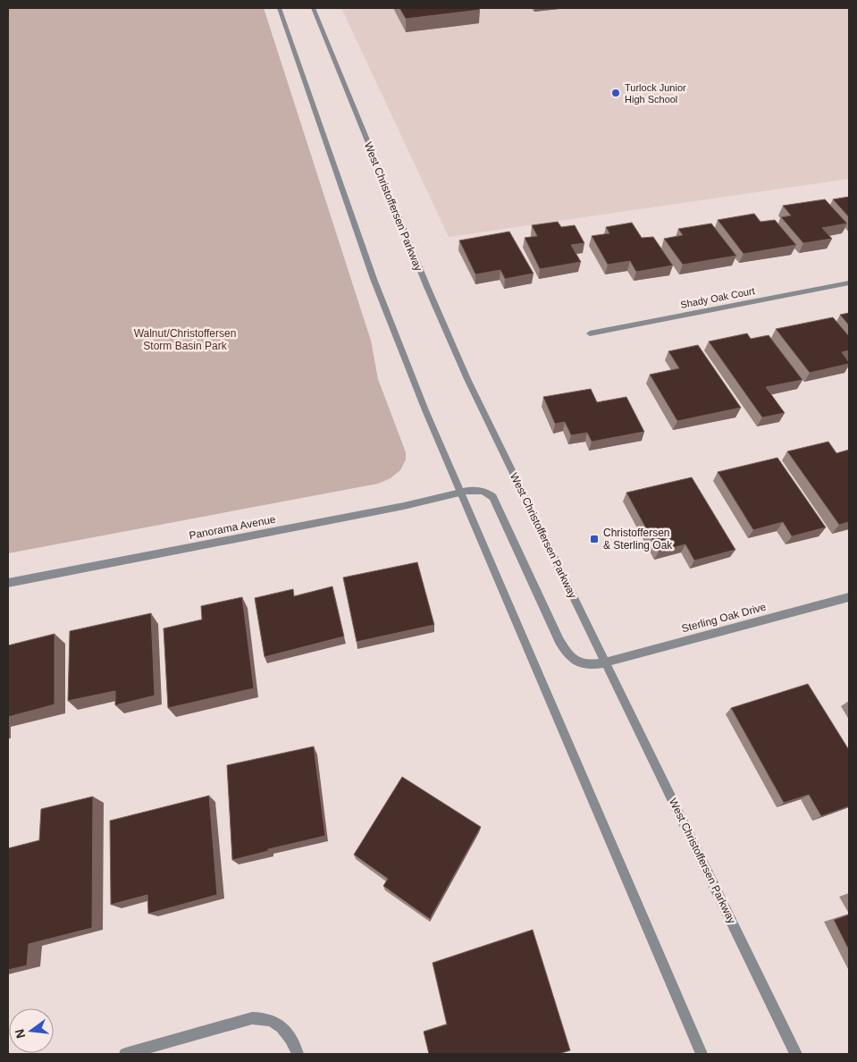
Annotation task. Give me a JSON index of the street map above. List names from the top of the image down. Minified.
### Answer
{"streets":{"street":["West Christoffersen Parkway","Shady Oak Court","Panorama Avenue","Sterling Oak Drive"]},"crossings":[["West Christoffersen Parkway","Panorama Avenue"],["West Christoffersen Parkway","Sterling Oak Drive"],["Panorama Avenue","Sterling Oak Drive"]],"parks":["Walnut/Christoffersen Storm Basin Park"],"places":{"other":["Turlock Junior High School"],"transit":["Christoffersen & Sterling Oak"]},"north":"left"}
